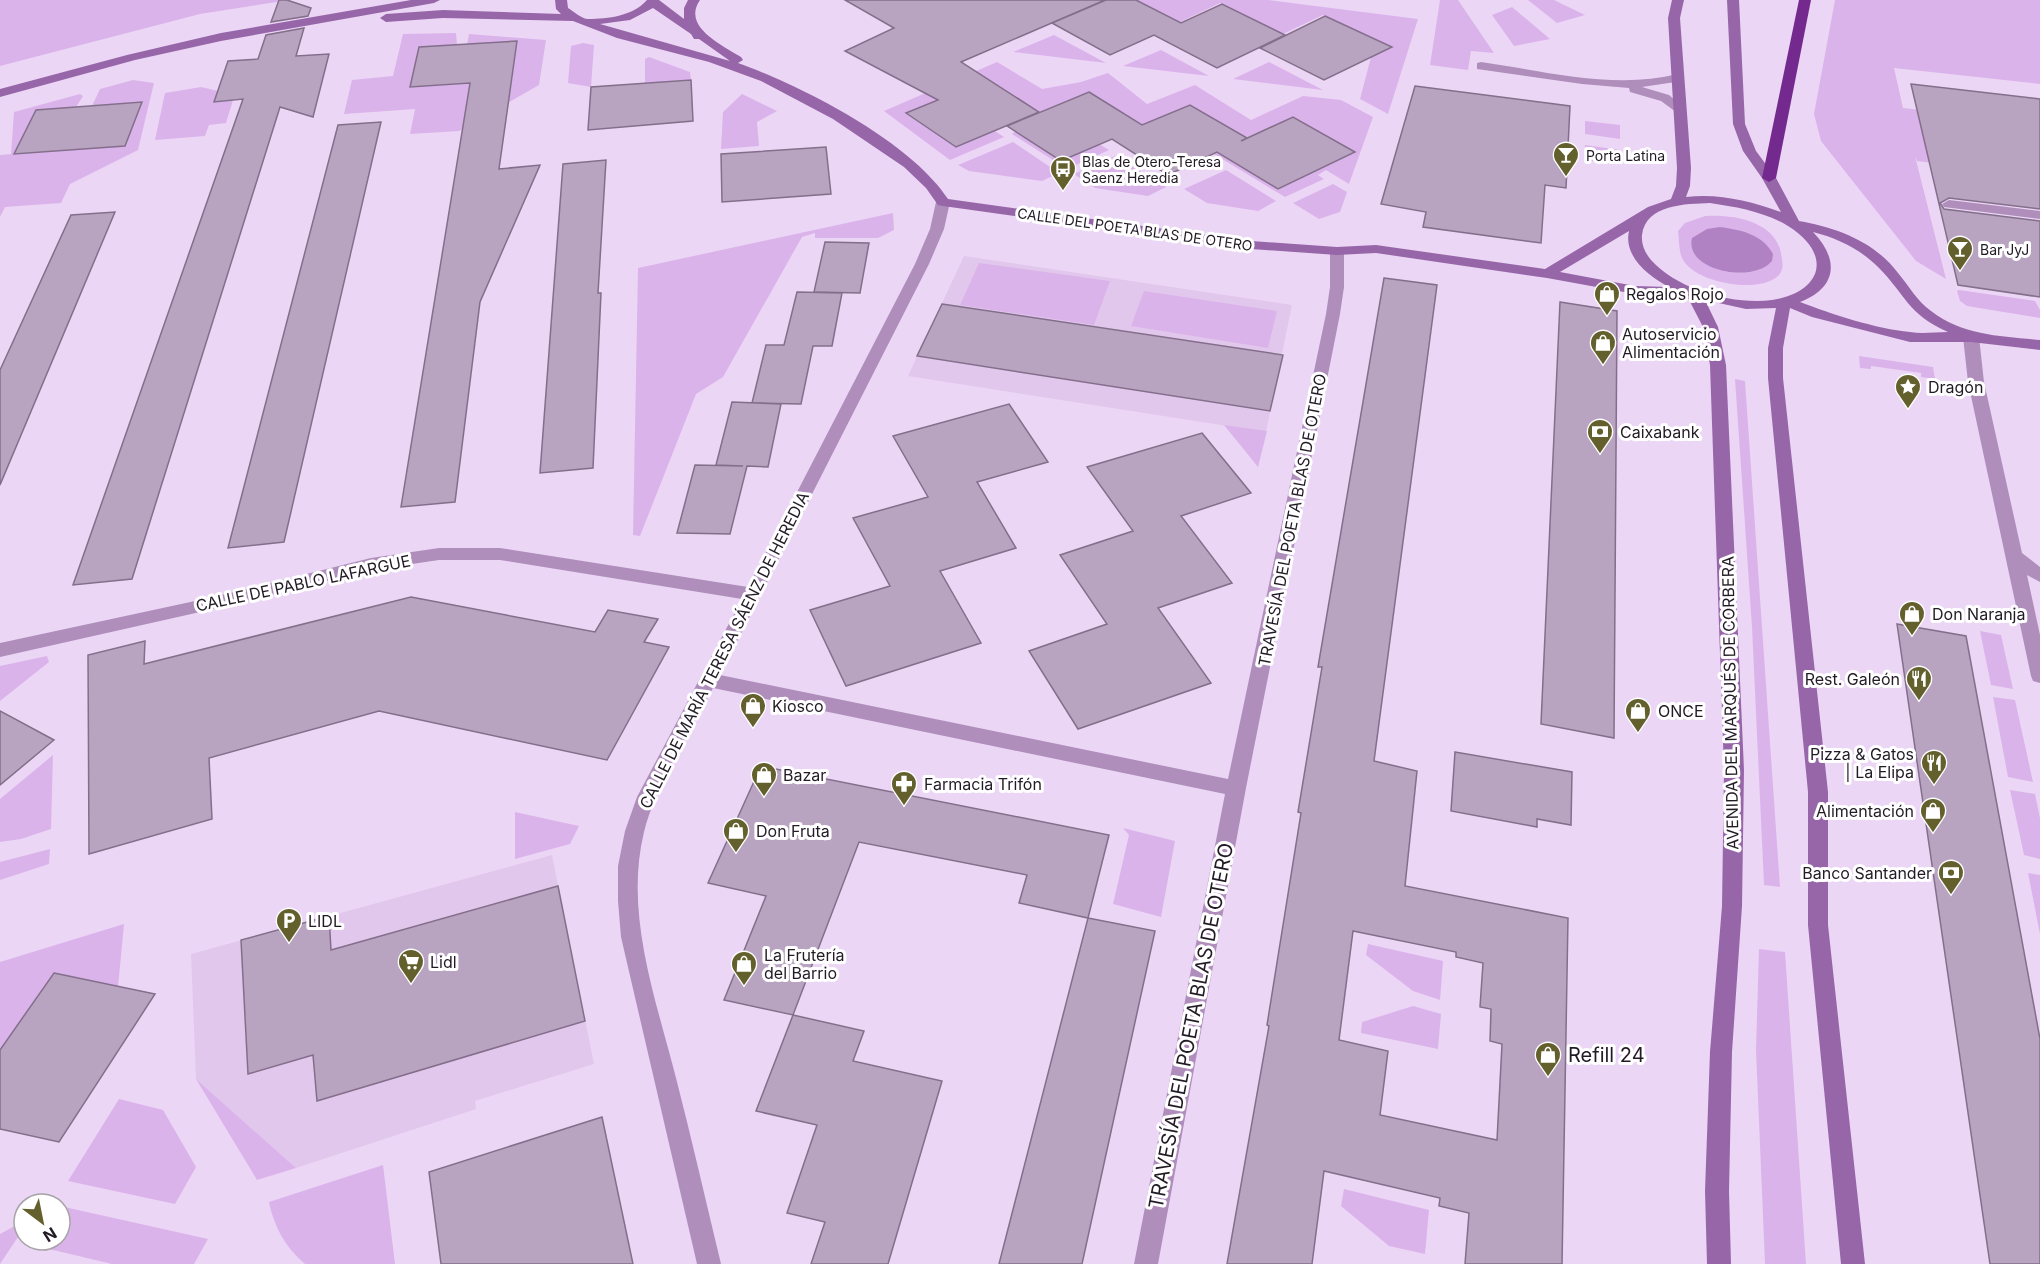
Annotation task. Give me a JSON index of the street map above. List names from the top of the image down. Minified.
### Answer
{"streets":{"street":["CALLE DEL POETA BLAS DE OTERO","TRAVESÍA DEL POETA BLAS DE OTERO","CALLE DE PABLO LAFARGUE","CALLE DE MARÍA TERESA SÁENZ DE HEREDIA","AVENIDA DEL MARQUÉS DE CORBERA"]},"crossings":[["CALLE DEL POETA BLAS DE OTERO","TRAVESÍA DEL POETA BLAS DE OTERO"],["CALLE DEL POETA BLAS DE OTERO","CALLE DE MARÍA TERESA SÁENZ DE HEREDIA"],["CALLE DEL POETA BLAS DE OTERO","AVENIDA DEL MARQUÉS DE CORBERA"],["CALLE DE PABLO LAFARGUE","CALLE DE MARÍA TERESA SÁENZ DE HEREDIA"]],"places":{"bar":["Porta Latina","Bar JyJ"],"bus stop":["Blas de Otero-Teresa Saenz Heredia"],"shop":["Regalos Rojo","Autoservicio Alimentación","Don Naranja","Kiosco","ONCE","Bazar","Alimentación","Don Fruta","La Frutería del Barrio","Refill 24"],"place":["Dragón"],"bank":["Caixabank","Banco Santander"],"restaurant":["Rest. Galeón","Pizza & Gatos | La Elipa"],"pharmacy":["Farmacia Trifón"],"parking":["LIDL"],"supermarket":["Lidl"]},"north":"bottom right"}
